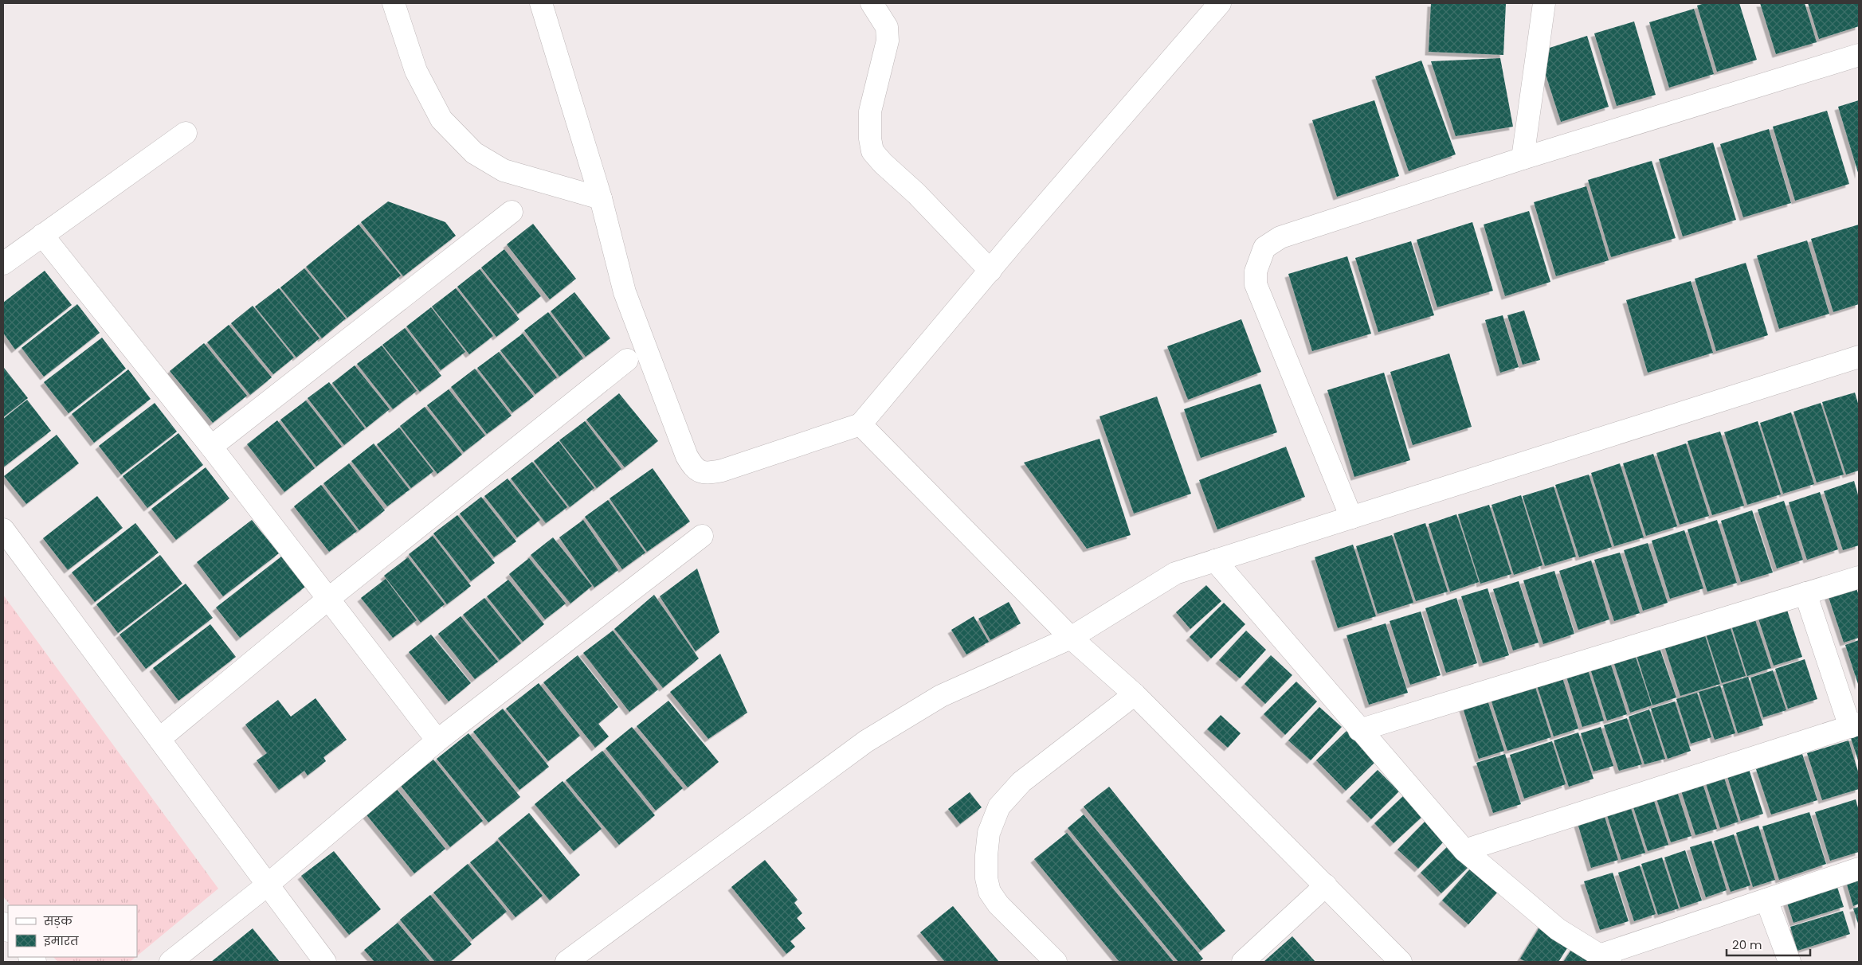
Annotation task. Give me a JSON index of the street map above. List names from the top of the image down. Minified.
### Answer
{"legend":["सड़क","इमारत"],"scale_bar":"20 m"}
